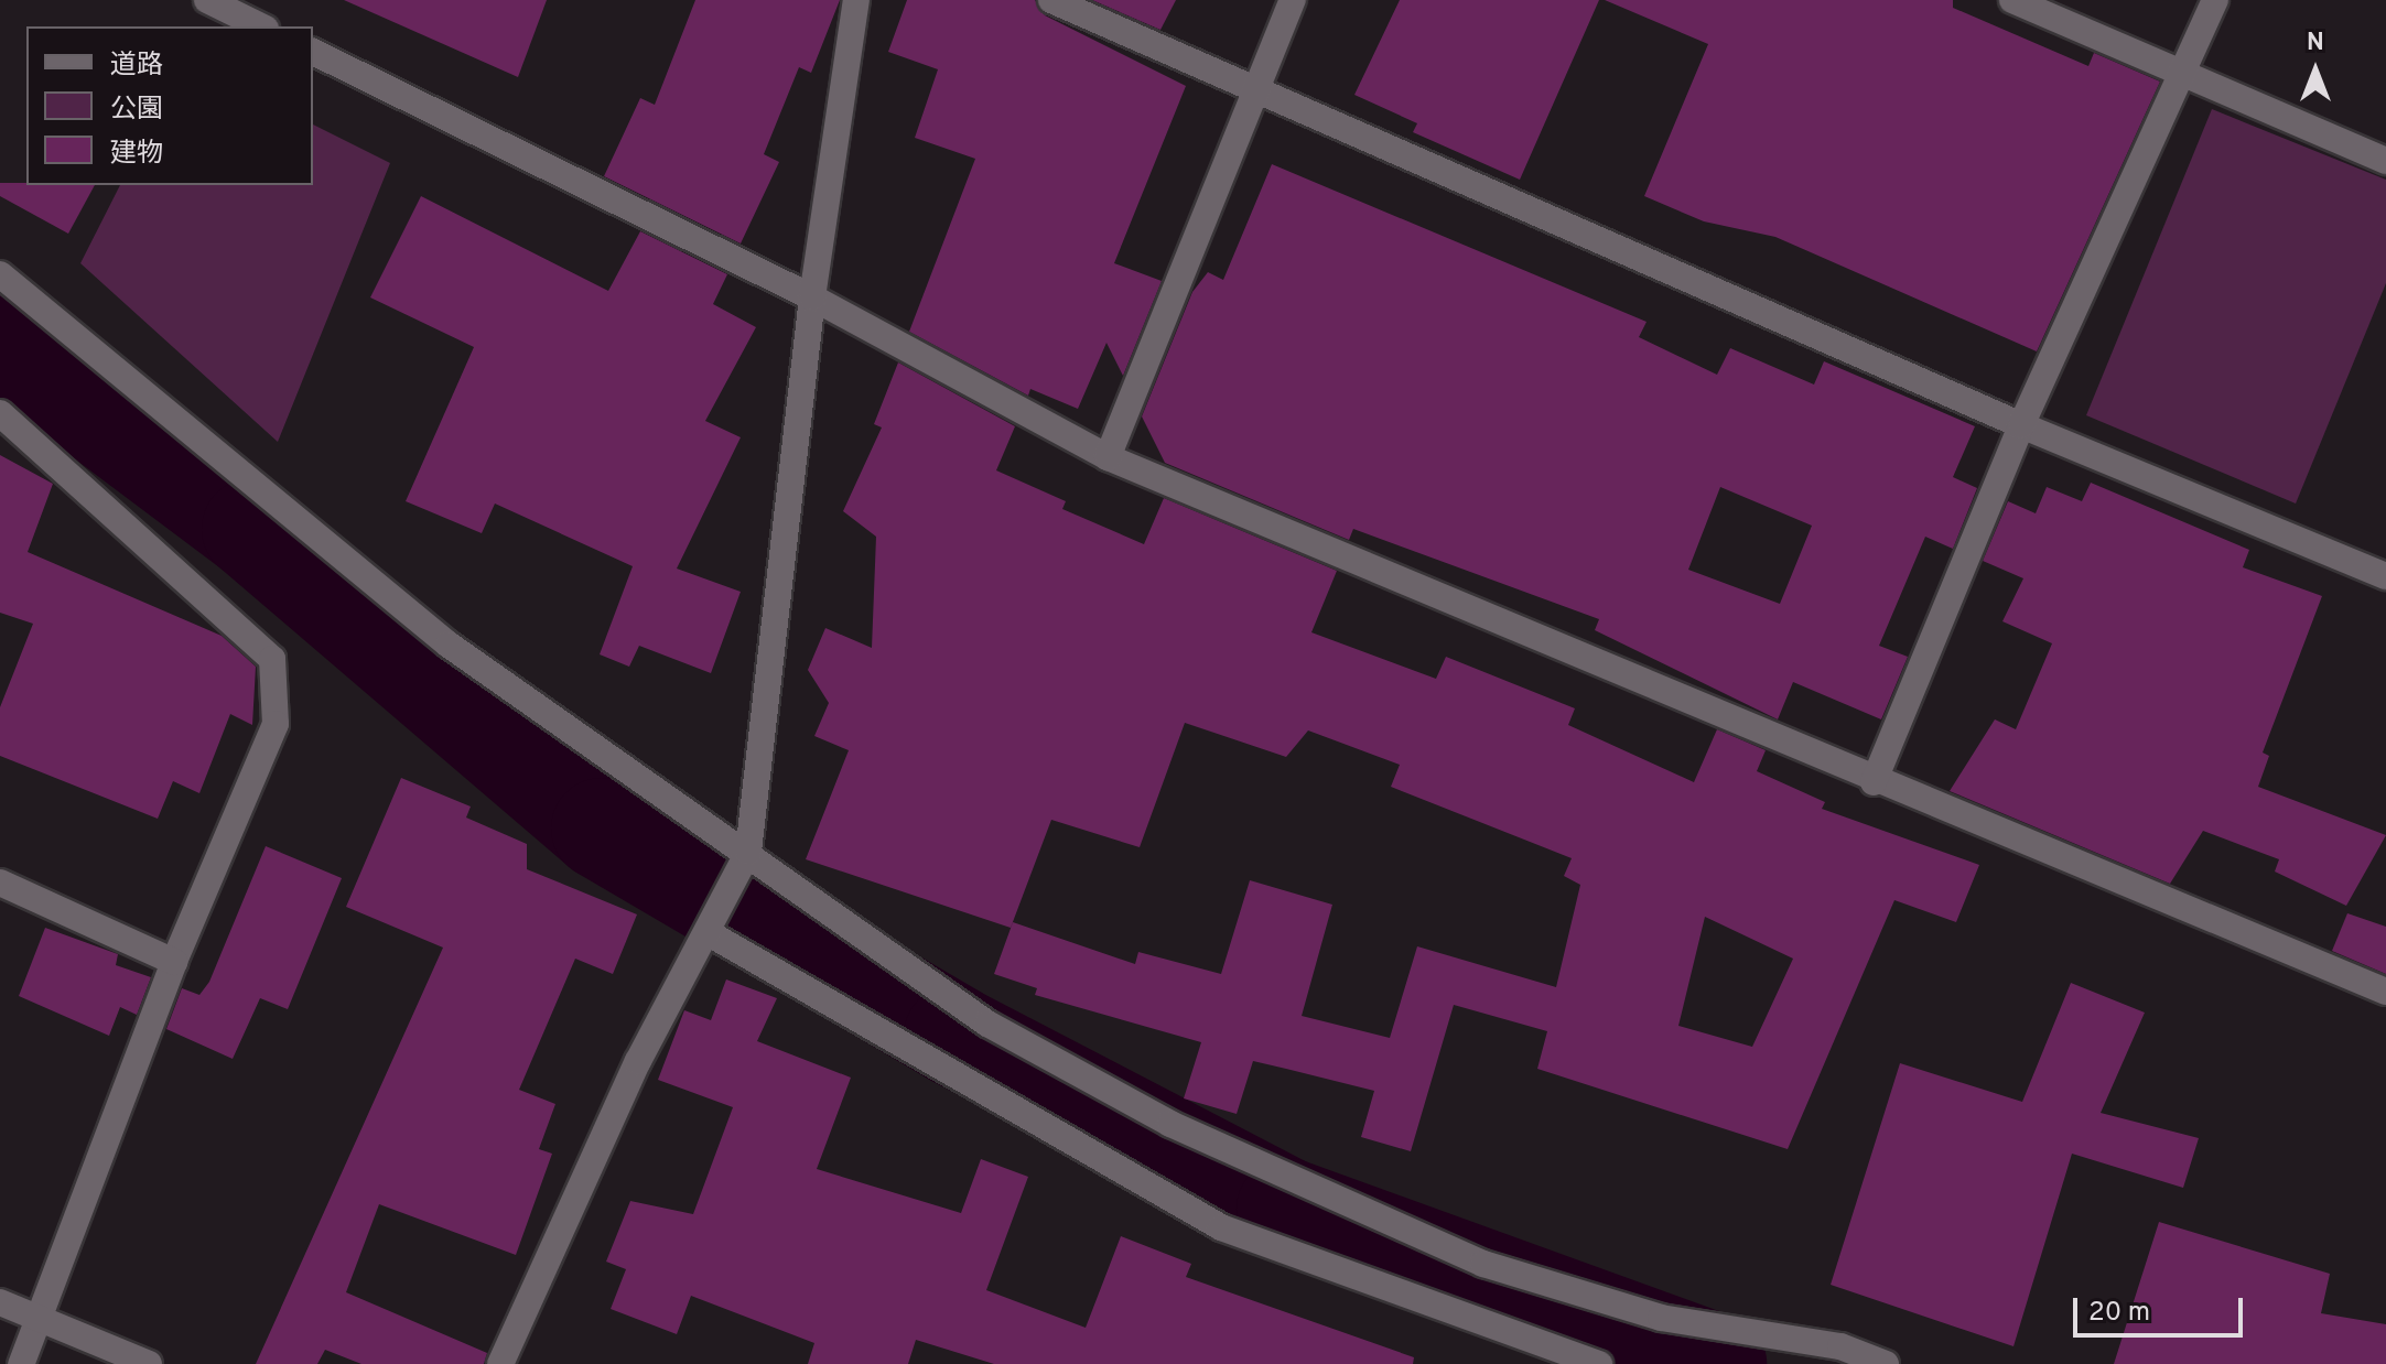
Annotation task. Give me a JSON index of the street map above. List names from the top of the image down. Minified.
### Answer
{"legend":["道路","公園","建物"],"scale_bar":"20 m","north":"top"}
